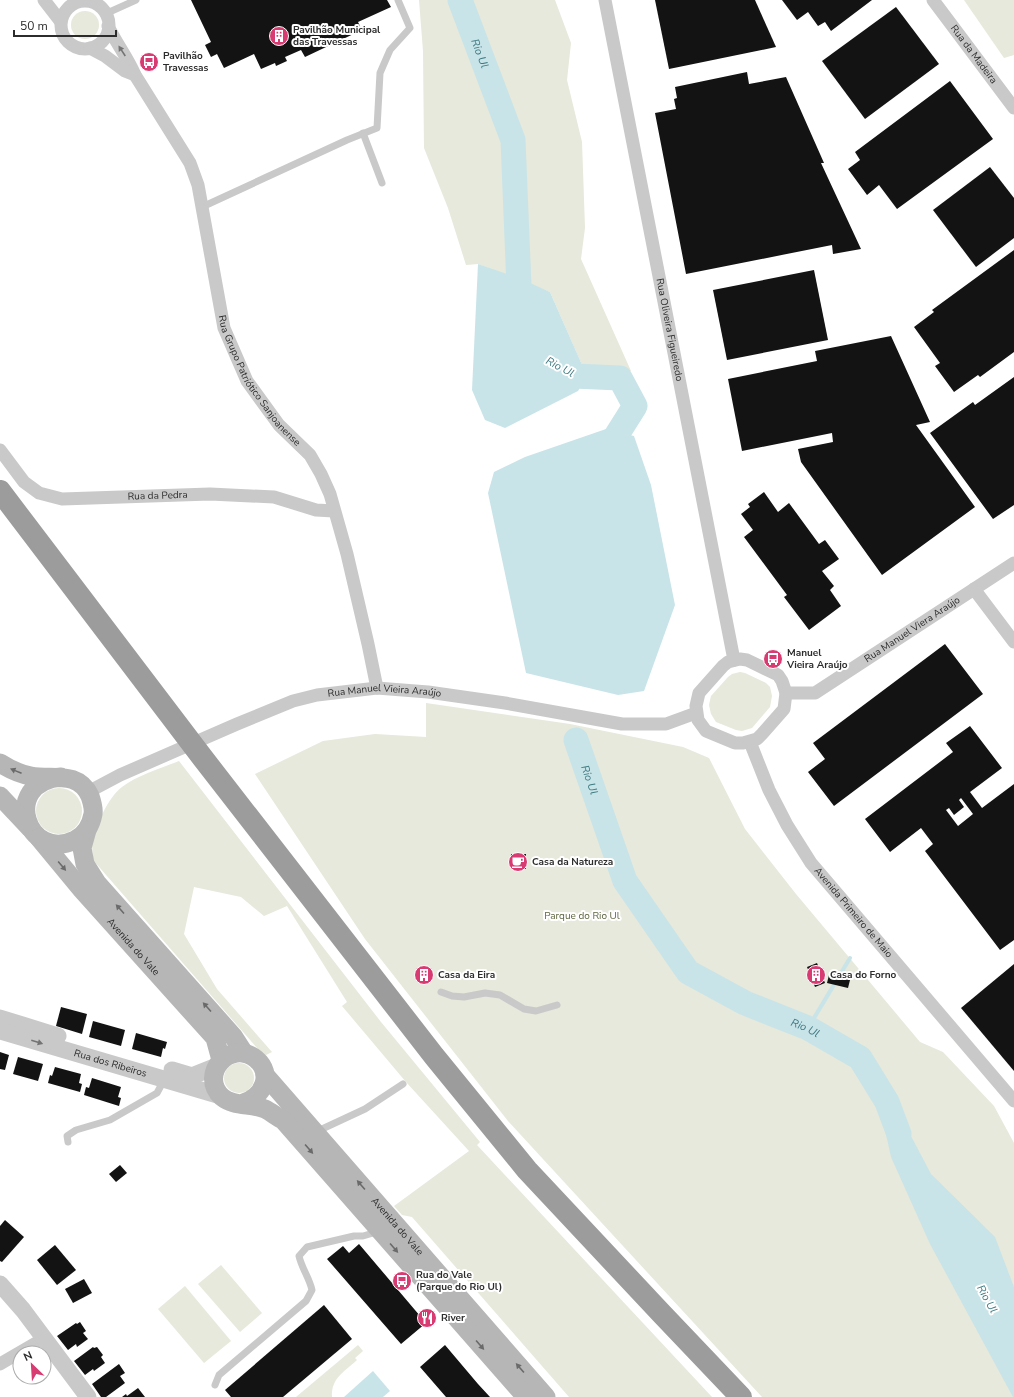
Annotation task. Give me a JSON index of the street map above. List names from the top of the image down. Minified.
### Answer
{"streets":{"main road":["Avenida do Vale"],"street":["Rua da Madeira","Rua Oliveira Figueiredo","Rua Grupo Patriótico Sanjoanense","Rua da Pedra","Rua Manuel Viera Araújo","Rua Manuel Vieira Araújo","Avenida Primeiro de Maio","Rua dos Ribeiros"]},"crossings":[["Rua Oliveira Figueiredo","Rua Manuel Viera Araújo"],["Rua Oliveira Figueiredo","Rua Manuel Vieira Araújo"],["Rua Oliveira Figueiredo","Avenida Primeiro de Maio"],["Rua Grupo Patriótico Sanjoanense","Rua da Pedra"],["Rua Grupo Patriótico Sanjoanense","Rua Manuel Vieira Araújo"],["Rua Manuel Viera Araújo","Rua Manuel Vieira Araújo"],["Rua Manuel Viera Araújo","Avenida Primeiro de Maio"],["Rua Manuel Vieira Araújo","Avenida Primeiro de Maio"],["Rua Manuel Vieira Araújo","Avenida do Vale"],["Avenida do Vale","Rua dos Ribeiros"]],"water":["Rio Ul"],"parks":["Parque do Rio Ul"],"places":{"building":["Pavilhão Municipal das Travessas","Casa da Eira","Casa do Forno"],"bus stop":["Pavilhão Travessas","Manuel Vieira Araújo","Rua do Vale (Parque do Rio Ul)"],"cafe":["Casa da Natureza"],"restaurant":["River"]},"scale_bar":"50 m","north":"top left"}
